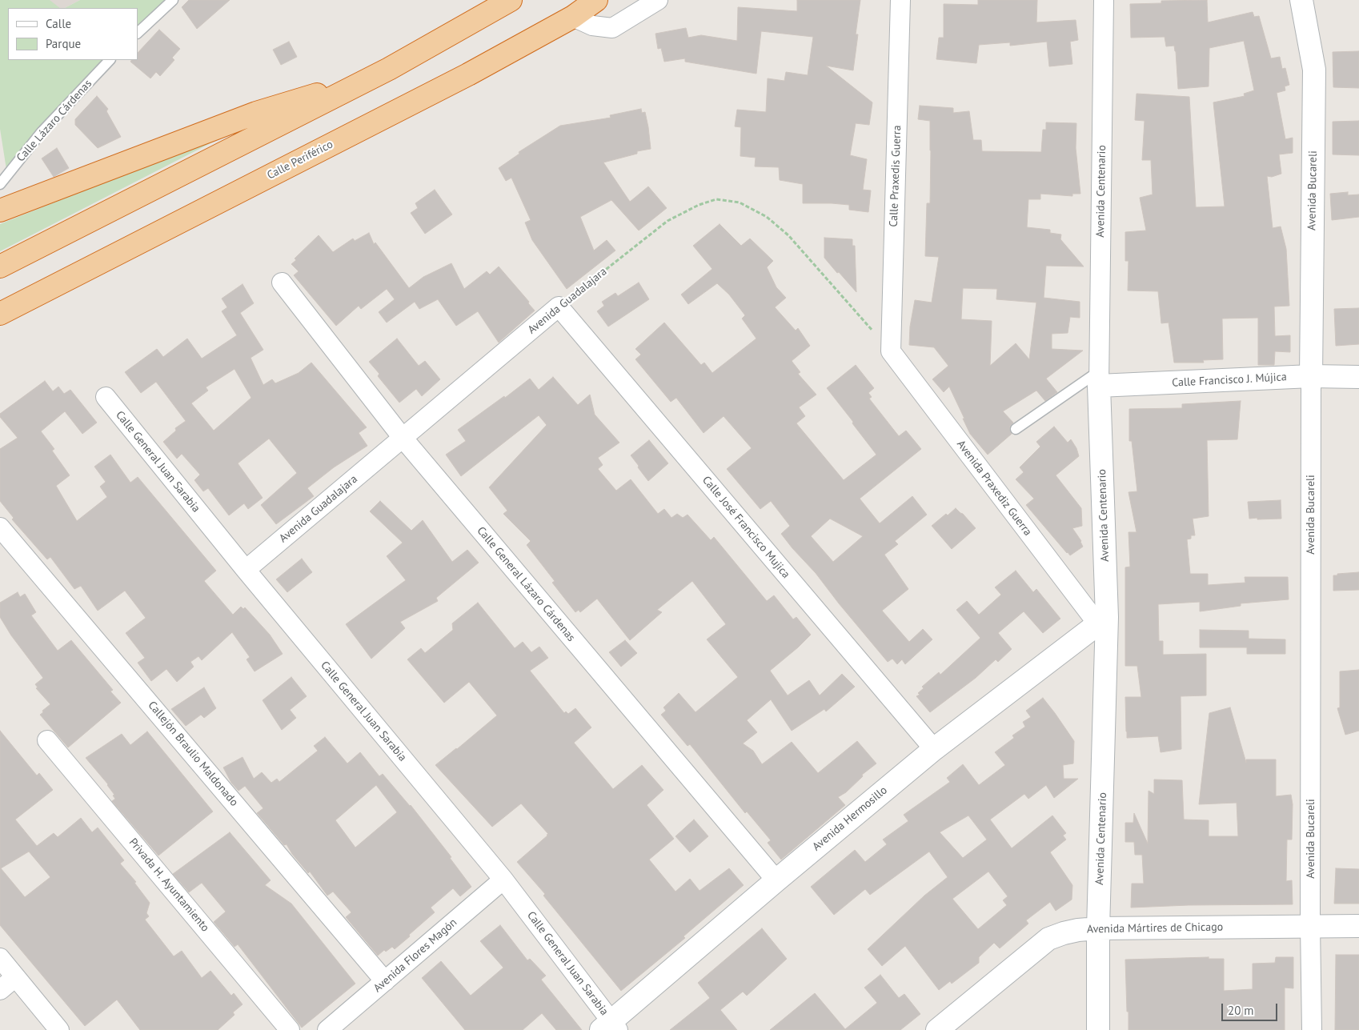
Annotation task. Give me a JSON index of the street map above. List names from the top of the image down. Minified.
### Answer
{"streets":{"highway":["Calle Periférico"],"street":["Calle Praxedis Guerra","Avenida Bucareli","Avenida Centenario","Avenida Guadalajara","Calle Francisco J. Mújica","Calle General Juan Sarabia","Avenida Praxediz Guerra","Calle José Francisco Mujica","Calle General Lázaro Cárdenas","Callejón Braulio Maldonado","Avenida Hermosillo","Privada H. Ayuntamiento","Avenida Mártires de Chicago","Avenida Flores Magón"],"lane":["Calle Lázaro Cárdenas"]},"crossings":[["Calle Praxedis Guerra","Avenida Guadalajara"],["Calle Praxedis Guerra","Avenida Praxediz Guerra"],["Avenida Bucareli","Calle Francisco J. Mújica"],["Avenida Bucareli","Avenida Mártires de Chicago"],["Avenida Centenario","Calle Francisco J. Mújica"],["Avenida Centenario","Avenida Praxediz Guerra"],["Avenida Centenario","Avenida Hermosillo"],["Avenida Centenario","Avenida Mártires de Chicago"],["Avenida Guadalajara","Calle General Juan Sarabia"],["Avenida Guadalajara","Avenida Praxediz Guerra"],["Avenida Guadalajara","Calle José Francisco Mujica"],["Avenida Guadalajara","Calle General Lázaro Cárdenas"],["Calle General Juan Sarabia","Avenida Hermosillo"],["Calle General Juan Sarabia","Avenida Flores Magón"],["Avenida Praxediz Guerra","Avenida Hermosillo"],["Calle José Francisco Mujica","Avenida Hermosillo"],["Calle General Lázaro Cárdenas","Avenida Hermosillo"],["Callejón Braulio Maldonado","Avenida Flores Magón"]],"legend":["Calle","Parque"],"scale_bar":"20 m"}
